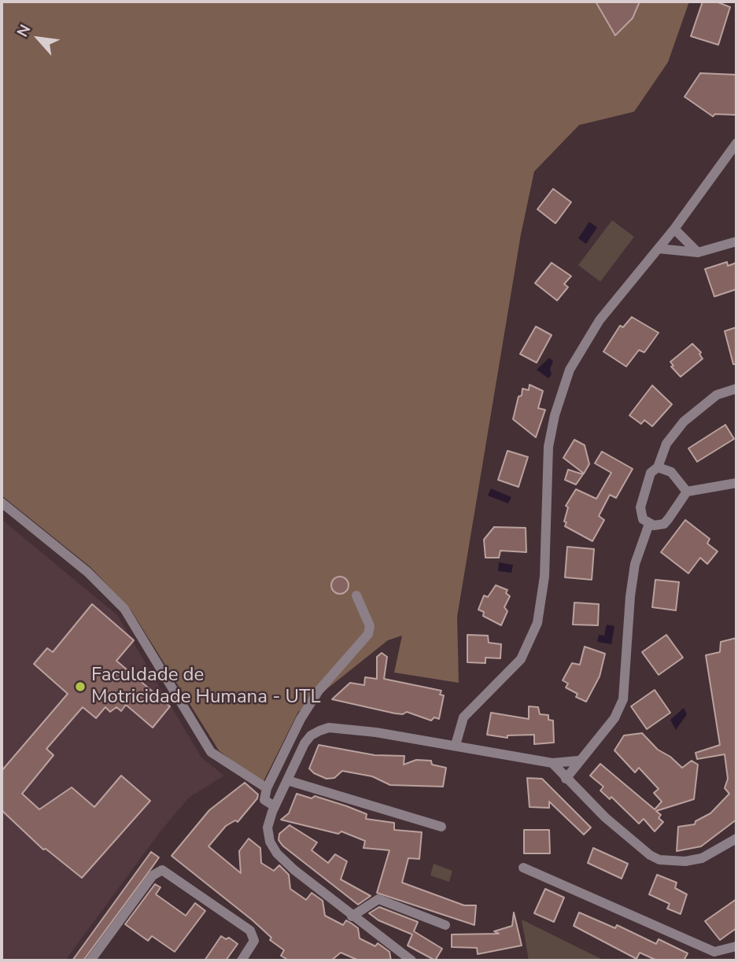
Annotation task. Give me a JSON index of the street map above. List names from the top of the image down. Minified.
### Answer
{"places":["Faculdade de Motricidade Humana - UTL"],"north":"top left"}
